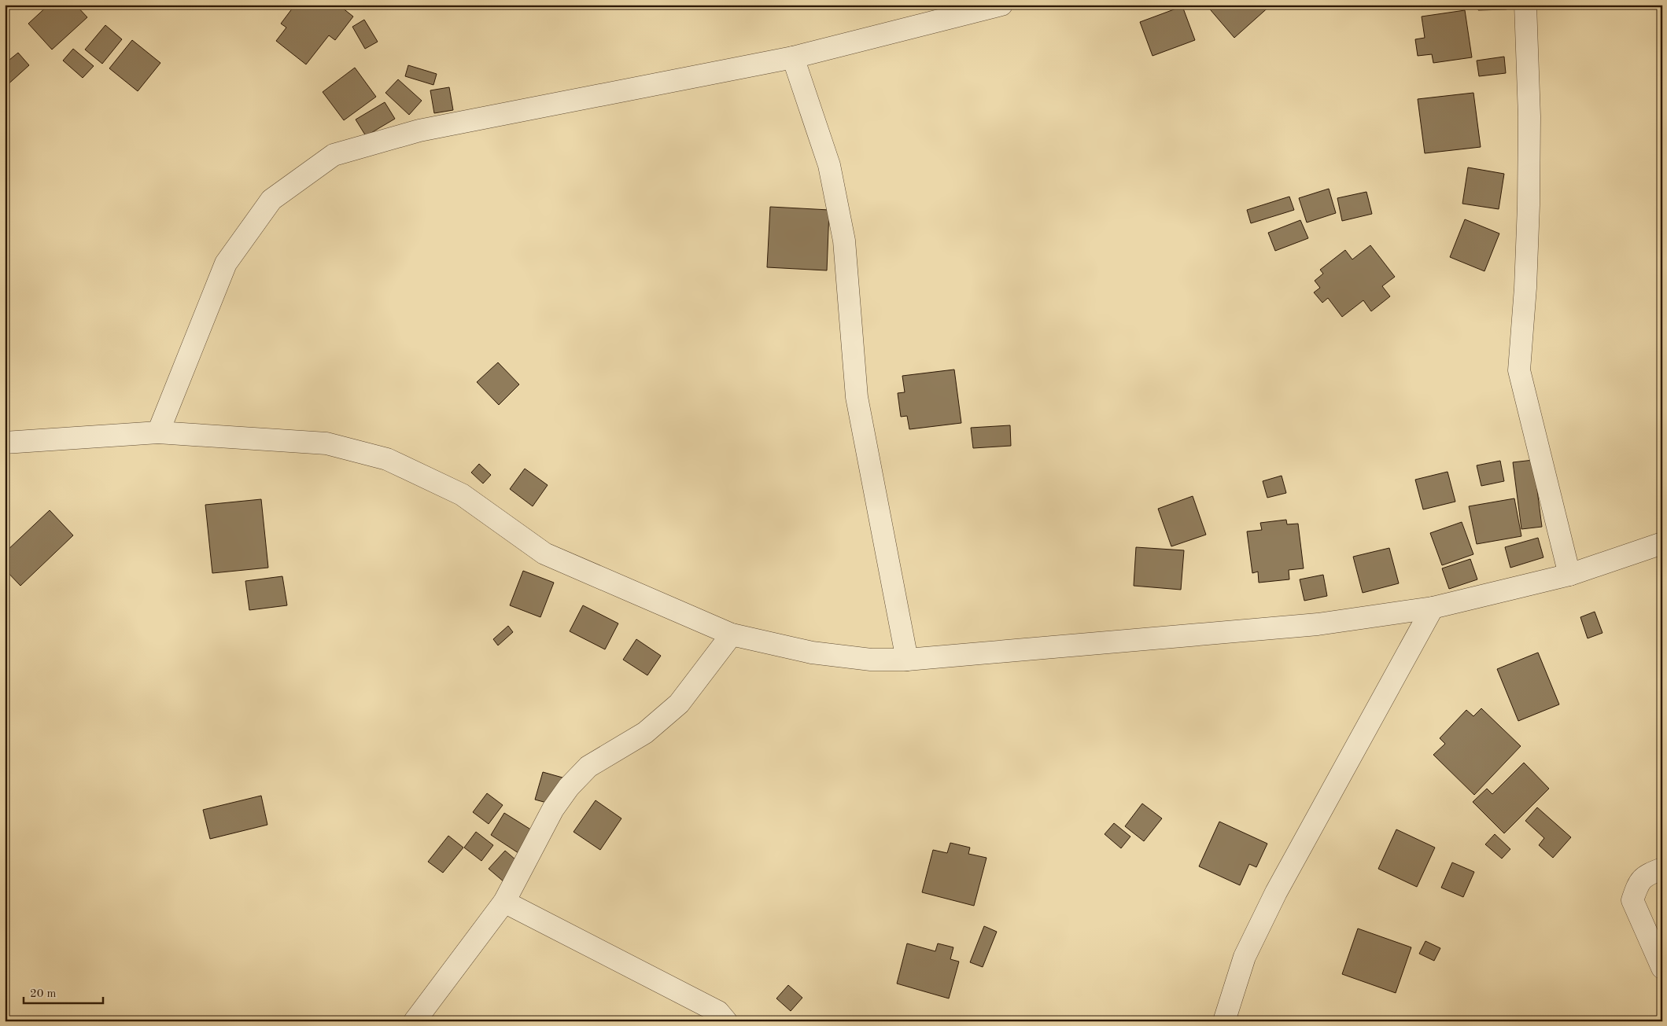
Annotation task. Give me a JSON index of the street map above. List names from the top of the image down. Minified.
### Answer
{"scale_bar":"20 m"}
